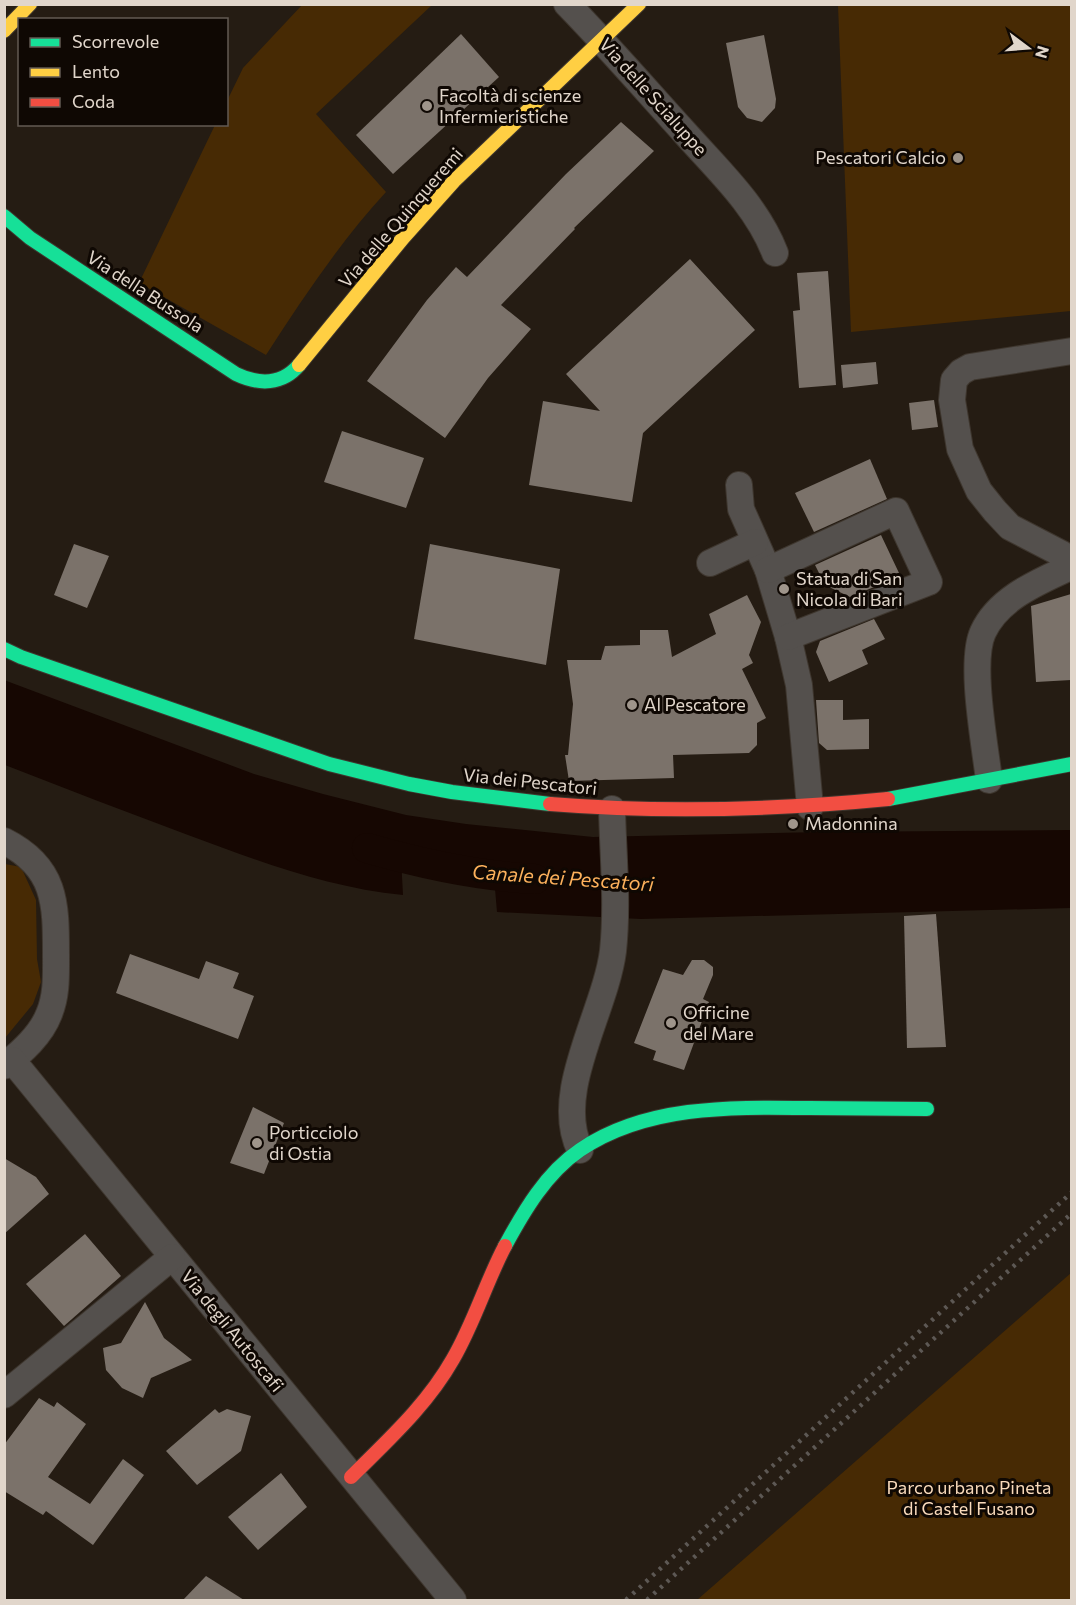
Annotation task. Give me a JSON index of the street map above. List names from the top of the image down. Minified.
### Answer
{"streets":{"street":["Via delle Scialuppe","Via delle Quinqueremi","Via della Bussola","Via dei Pescatori","Via degli Autoscafi"]},"crossings":[["Via delle Scialuppe","Via delle Quinqueremi"],["Via delle Quinqueremi","Via della Bussola"]],"water":["Canale dei Pescatori"],"parks":["Parco urbano Pineta di Castel Fusano"],"places":["Facoltà di scienze Infermieristiche","Pescatori Calcio","Statua di San Nicola di Bari","Al Pescatore","Madonnina","Officine del Mare","Porticciolo di Ostia"],"legend":["Scorrevole","Lento","Coda"],"north":"right"}
